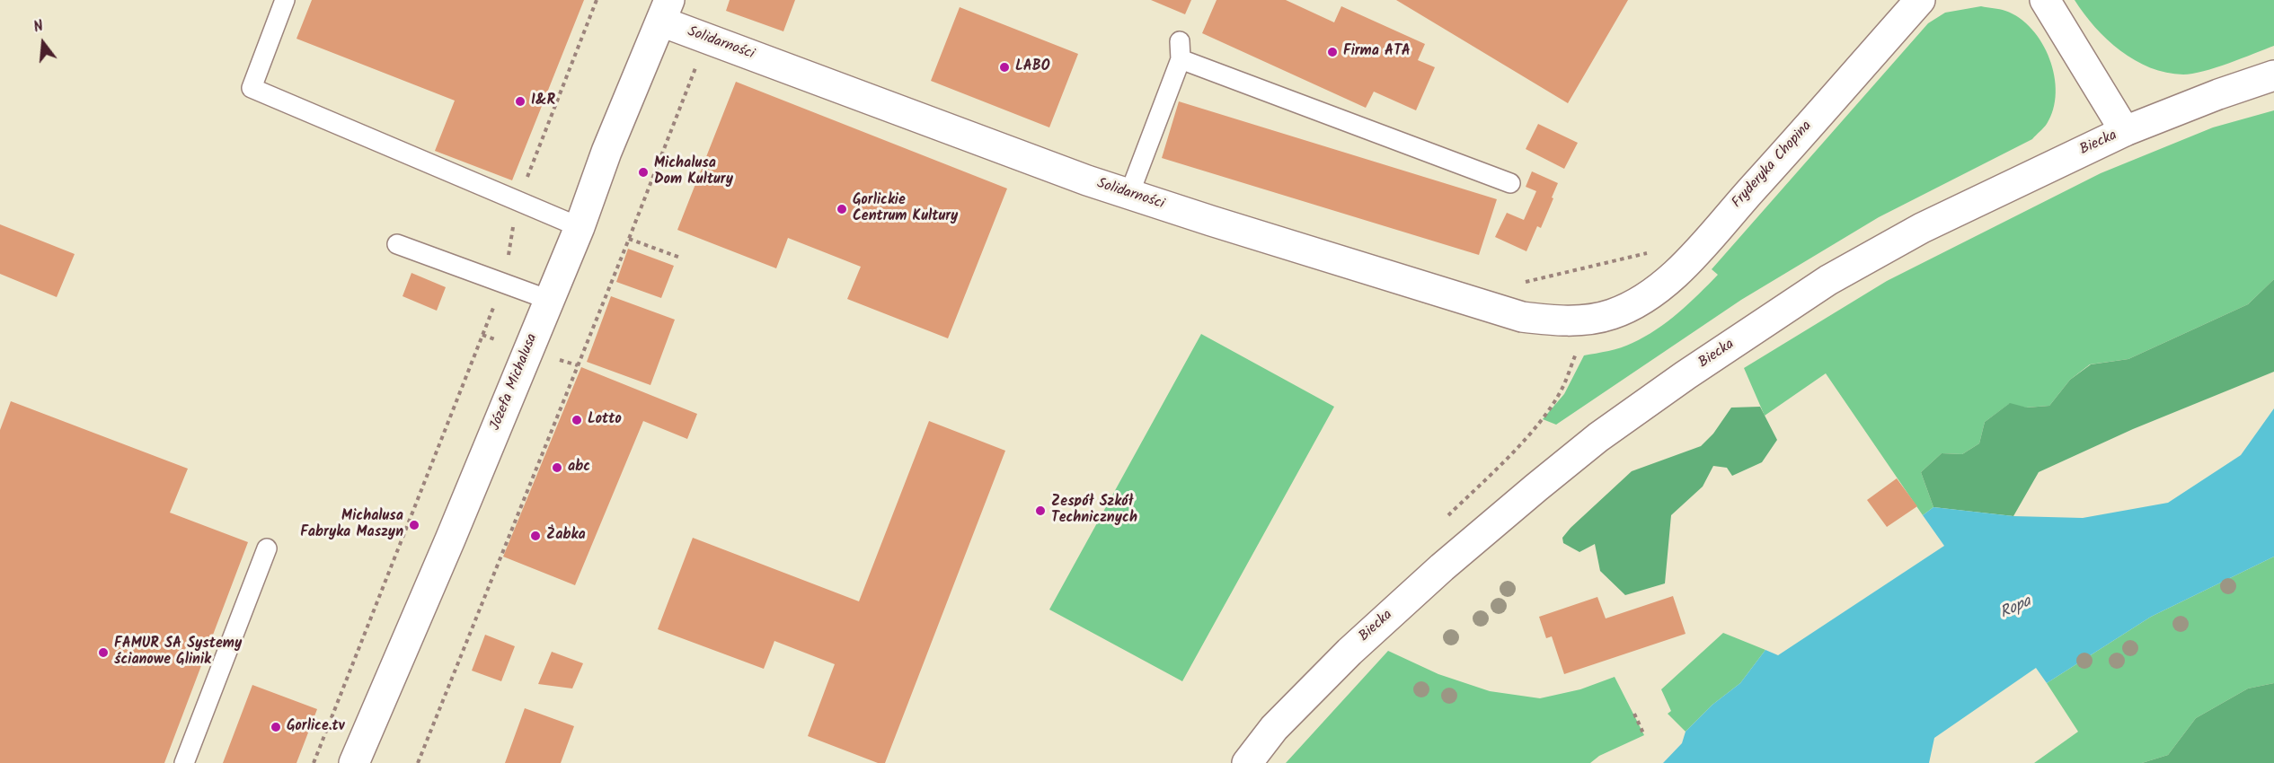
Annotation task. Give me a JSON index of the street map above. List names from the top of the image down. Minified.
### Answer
{"streets":{"street":["Solidarności","Biecka","Fryderyka Chopina","Józefa Michalusa"]},"crossings":[["Solidarności","Fryderyka Chopina"],["Solidarności","Józefa Michalusa"]],"water":["Ropa"],"places":["Firma ATA","LABO","I&R","Michalusa Dom Kultury","Gorlickie Centrum Kultury","Lotto","abc","Zespół Szkół Technicznych","Michalusa Fabryka Maszyn","Żabka","FAMUR SA Systemy ścianowe Glinik","Gorlice.tv"],"north":"top"}
